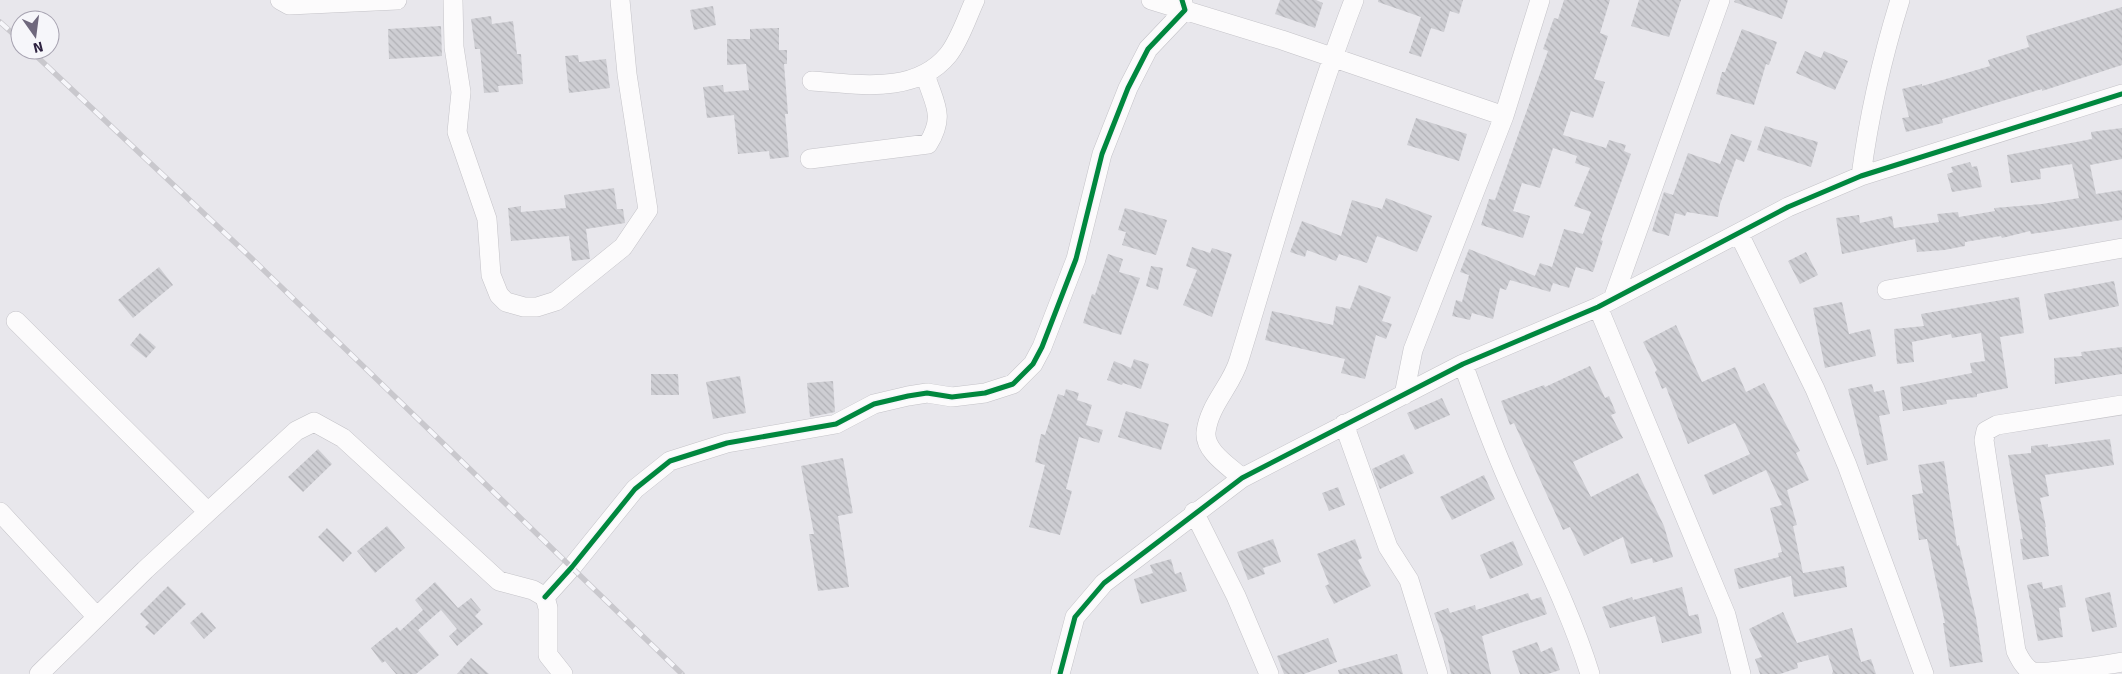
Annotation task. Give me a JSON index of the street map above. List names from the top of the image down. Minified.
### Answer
{"north":"bottom"}
